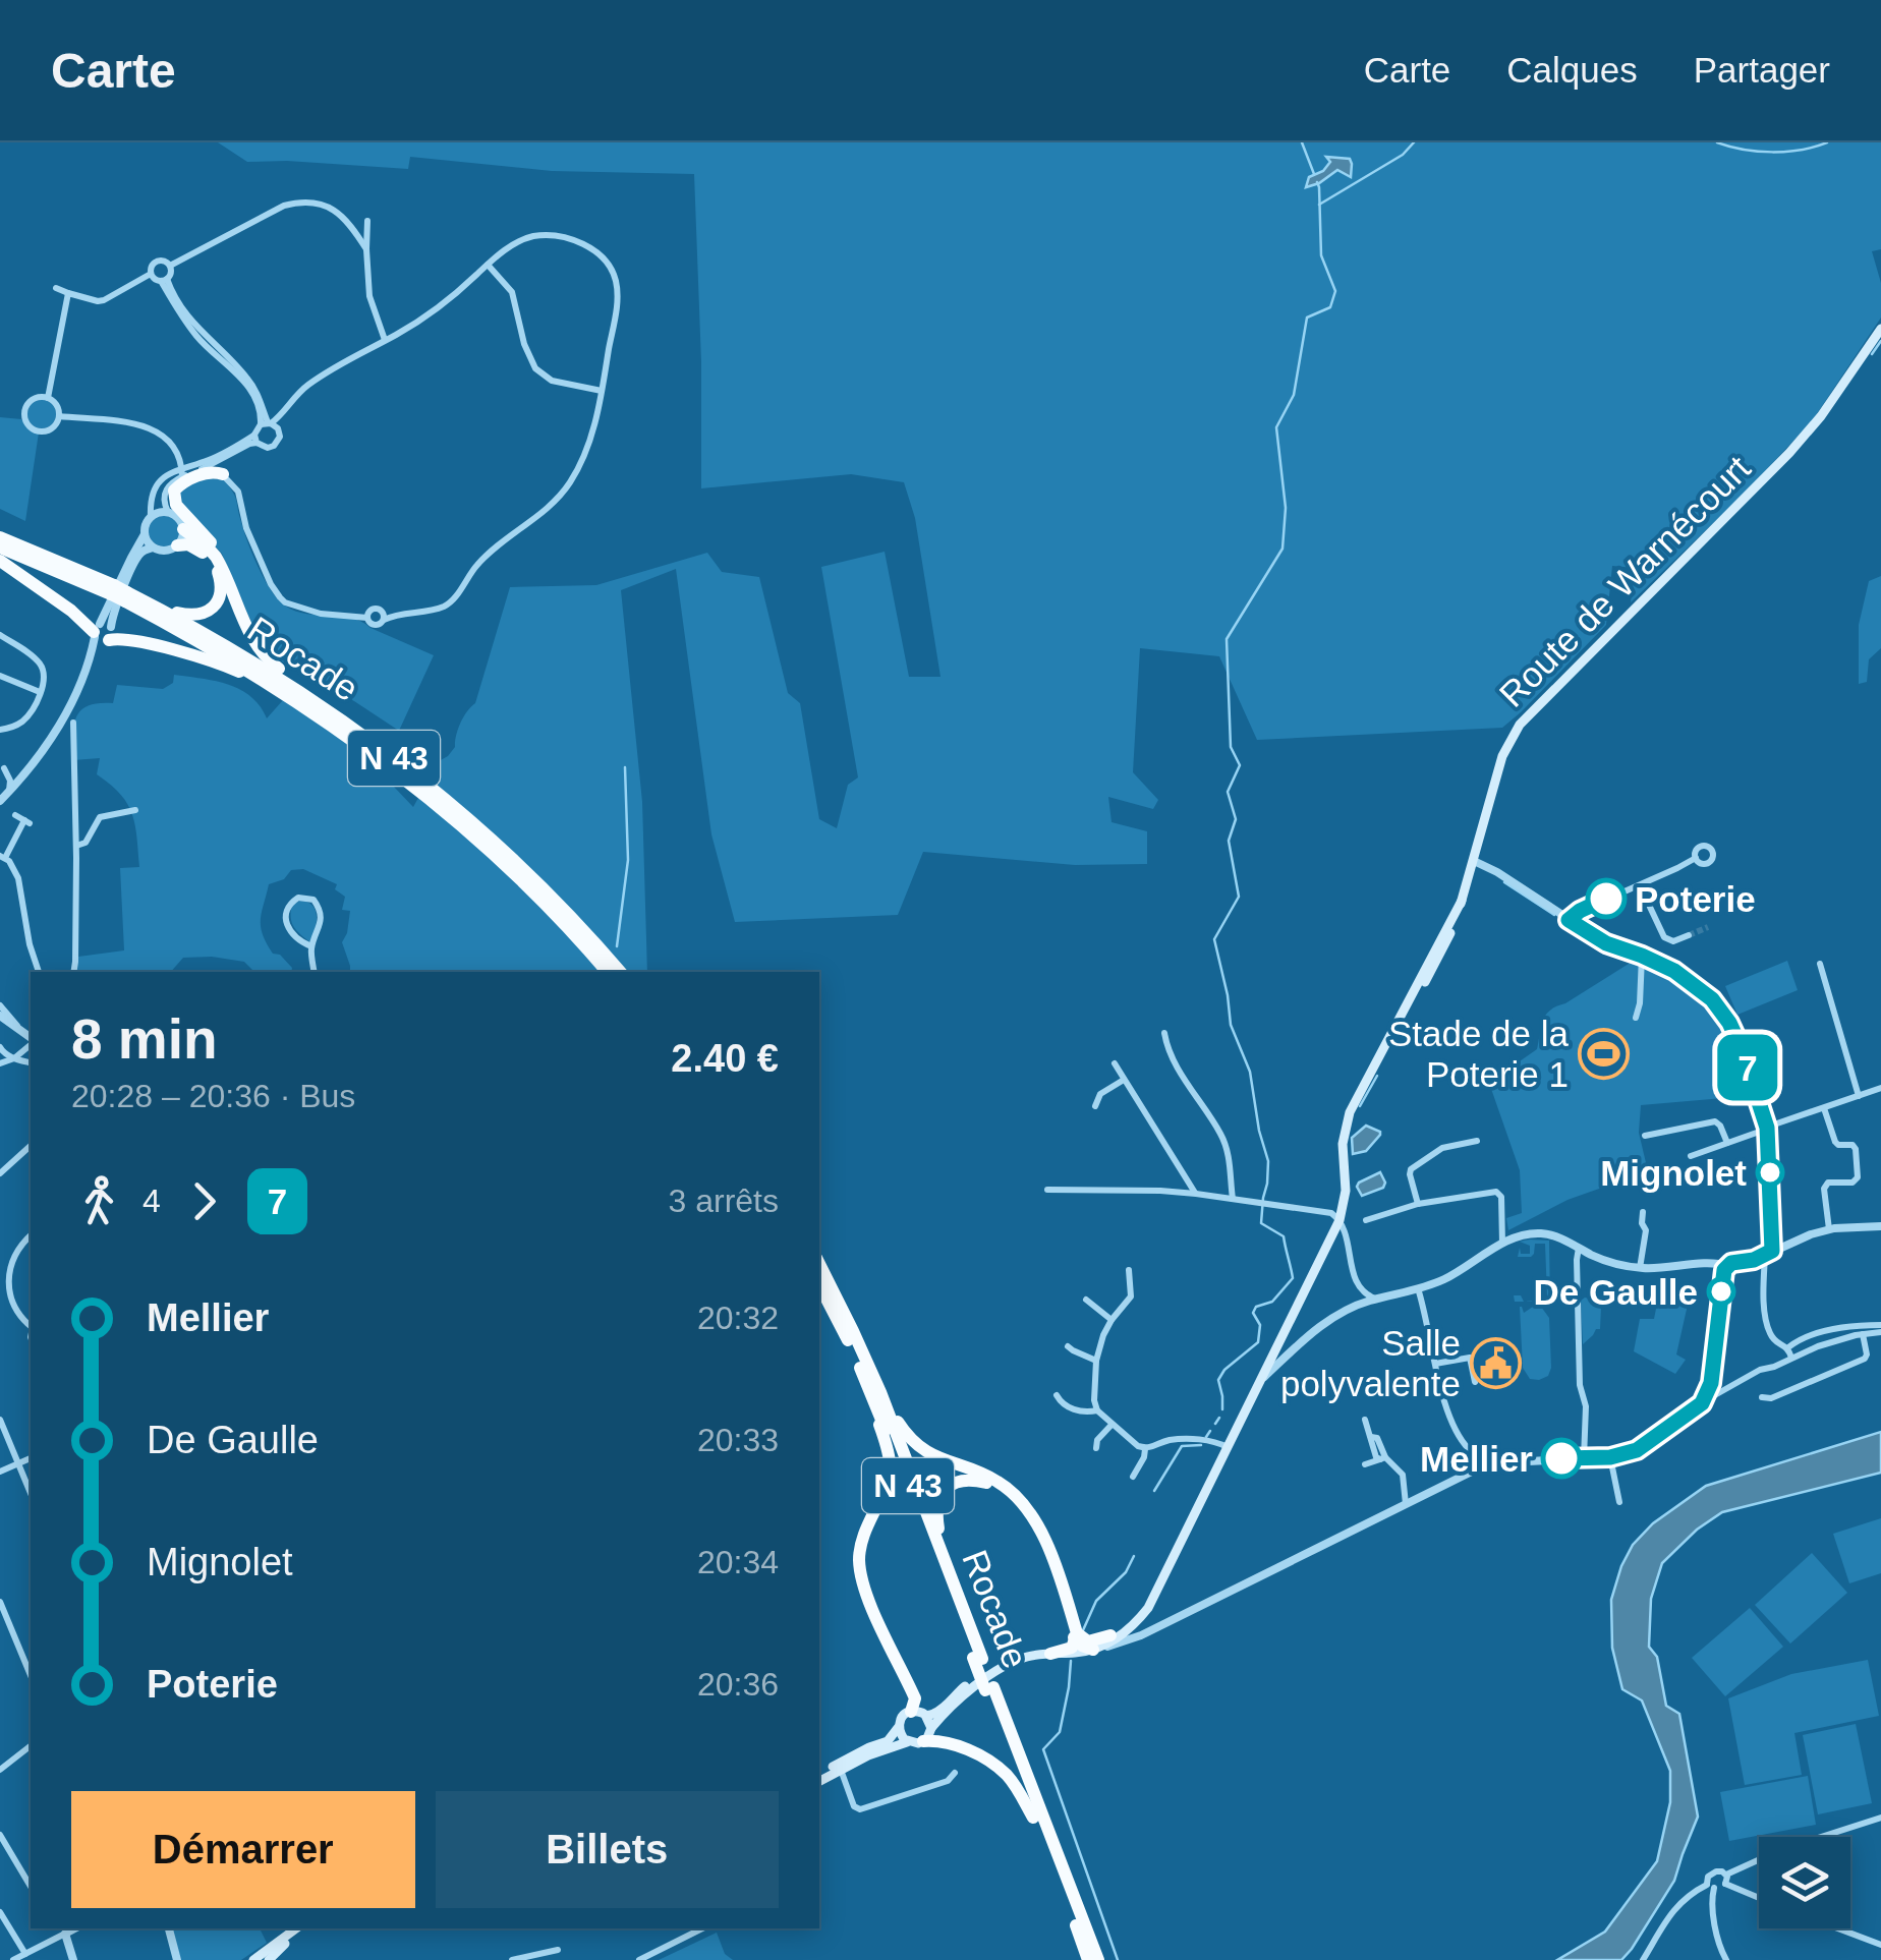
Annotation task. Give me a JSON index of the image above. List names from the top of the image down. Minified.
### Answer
{"streets":{"highway":["Rocade","N 43"],"main road":["Route de Warnécourt"]},"crossings":[["Rocade","N 43"]],"places":{"other":["Poterie","Mignolet","De Gaulle","Mellier"],"sports":["Stade de la Poterie 1"],"public building":["Salle polyvalente"]},"lines":["bus line 7"],"page":{"header":"Carte","nav":["Carte","Calques","Partager"],"on_map":"7","heading":["8 min","20:28 – 20:36 · Bus","2.40 €"],"legs":["4","7","3 arrêts"],"list":[{"name":"Mellier","value":"20:32"},{"name":"De Gaulle","value":"20:33"},{"name":"Mignolet","value":"20:34"},{"name":"Poterie","value":"20:36"}],"buttons":["Démarrer","Billets"]}}
